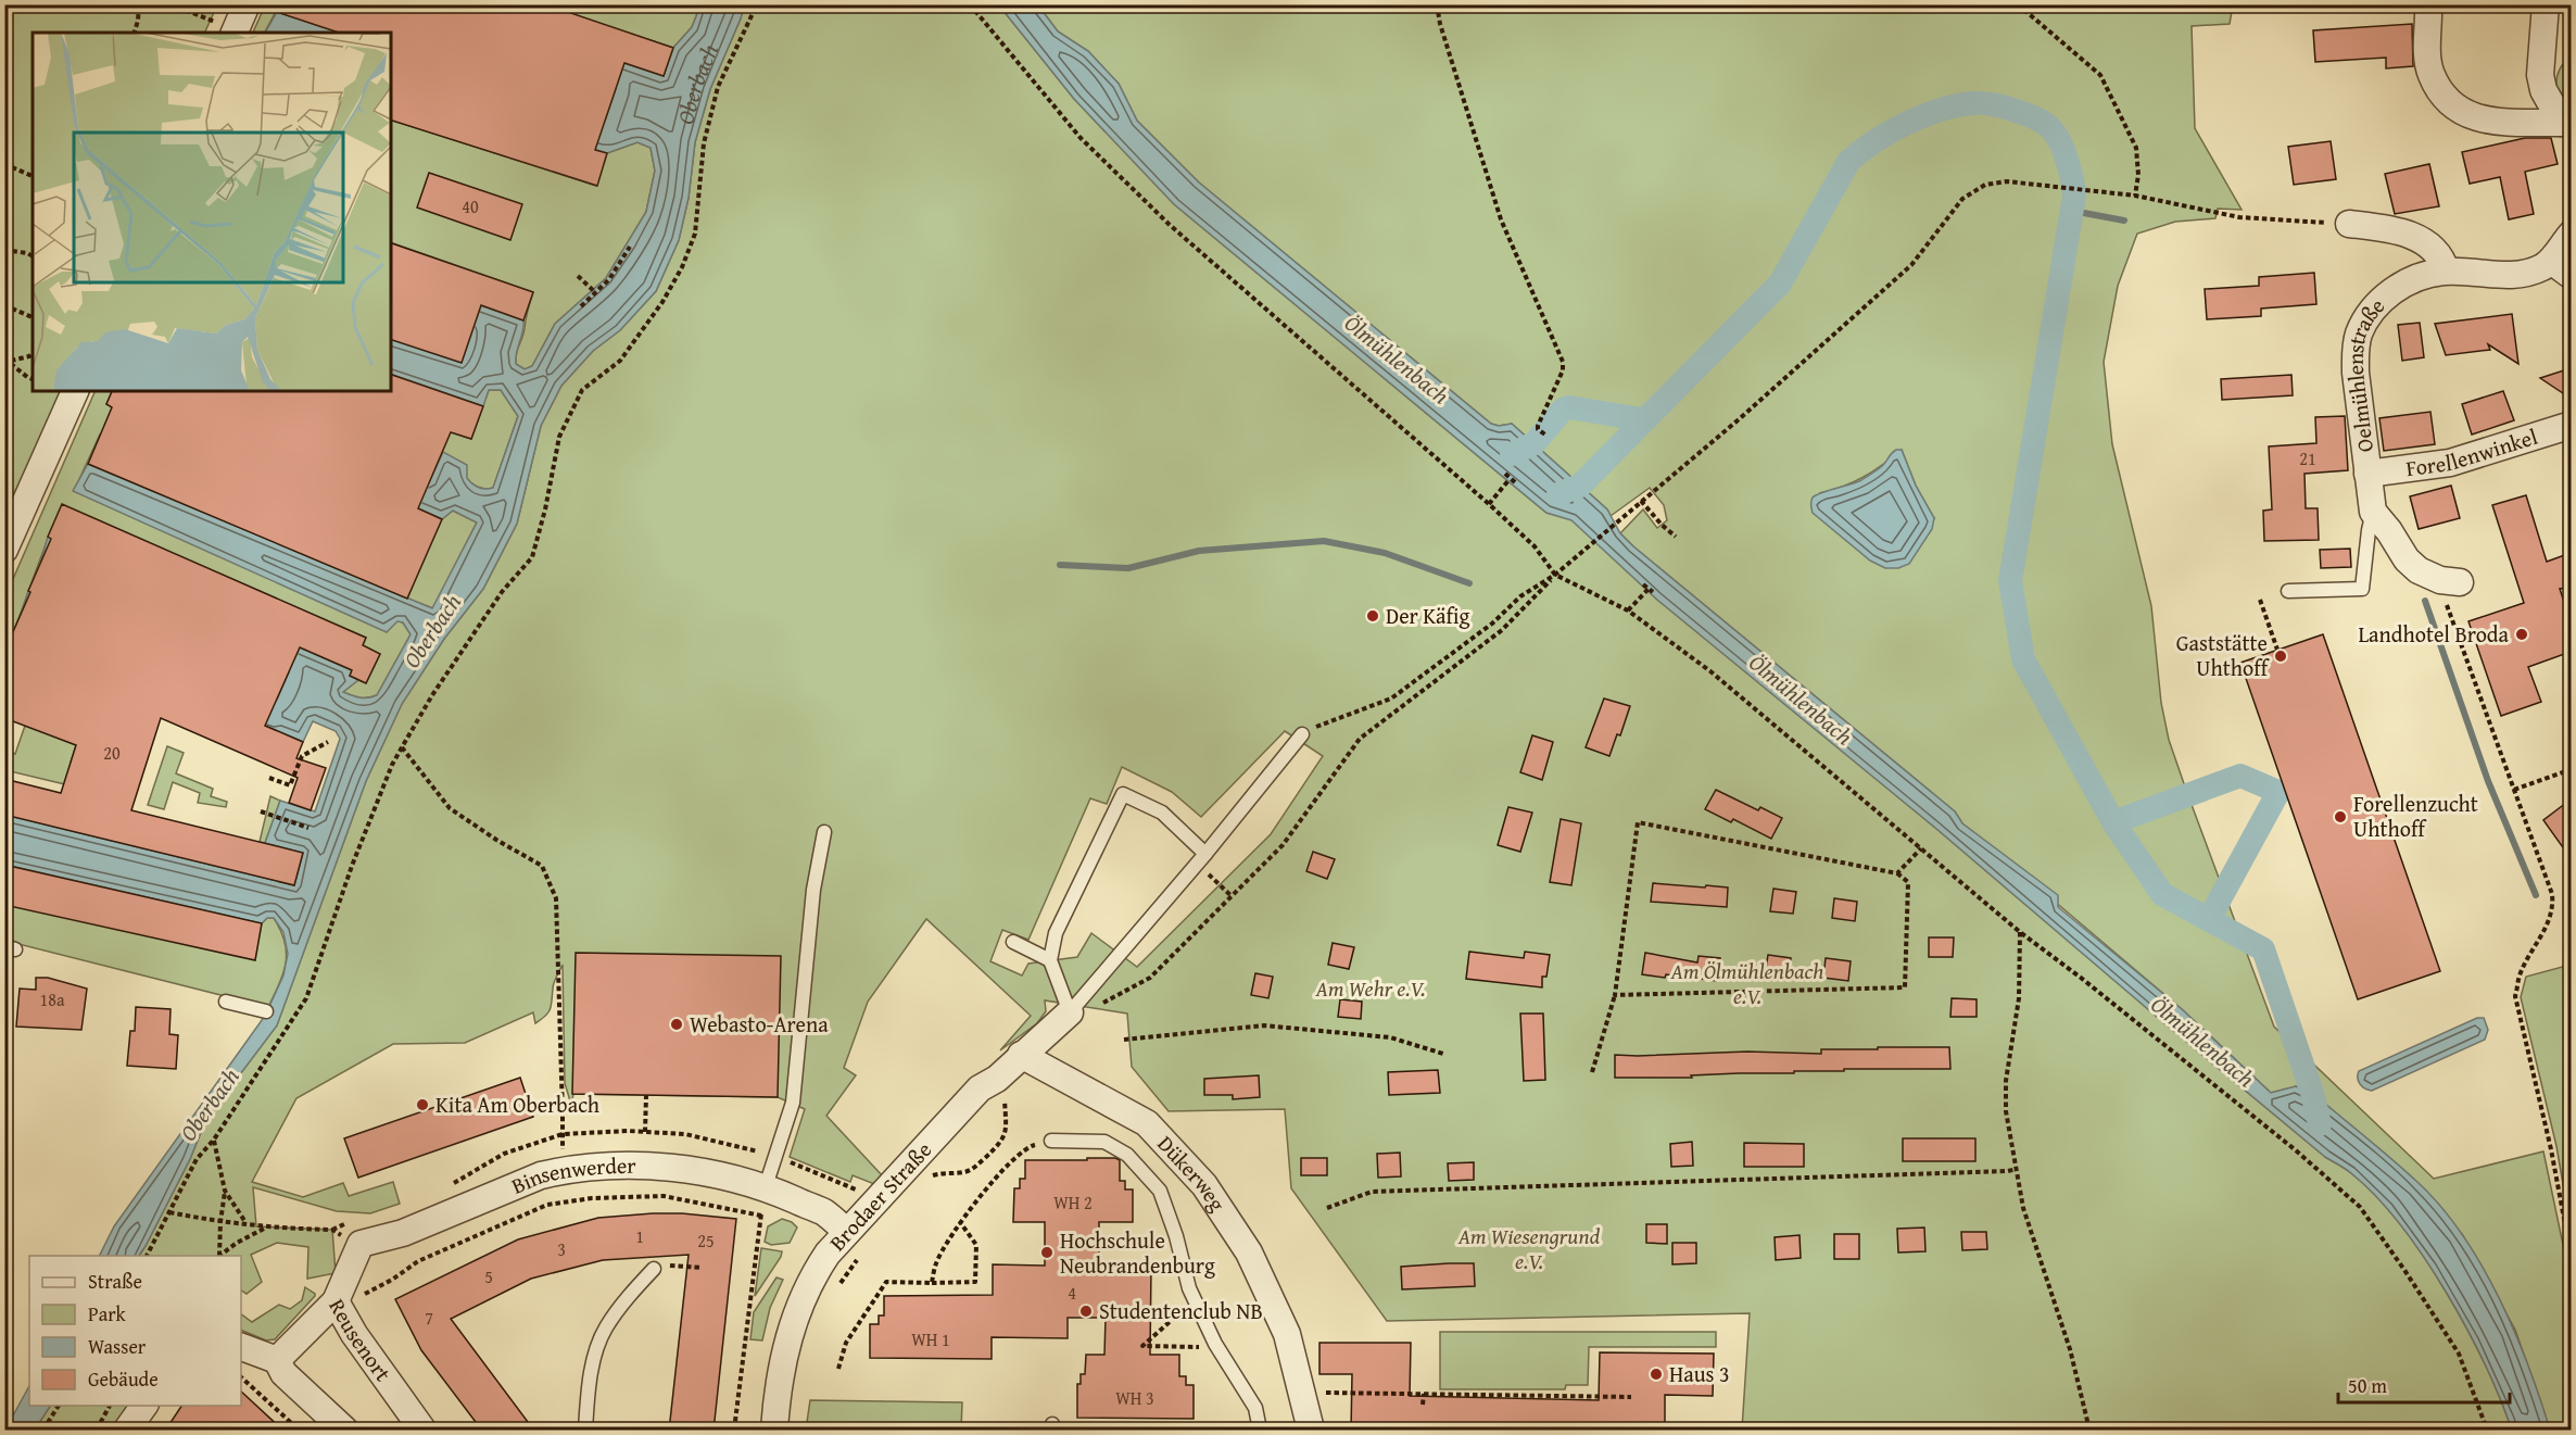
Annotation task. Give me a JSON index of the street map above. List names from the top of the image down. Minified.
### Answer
{"streets":{"street":["Oelmühlenstraße","Forellenwinkel","Dükerweg","Binsenwerder","Brodaer Straße","Reusenort"]},"crossings":[["Oelmühlenstraße","Forellenwinkel"],["Dükerweg","Brodaer Straße"],["Binsenwerder","Brodaer Straße"]],"water":["Oberbach","Ölmühlenbach"],"parks":["Am Ölmühlenbach e.V.","Am Wehr e.V.","Am Wiesengrund e.V."],"places":["Der Käfig","Landhotel Broda","Gaststätte Uhthoff","Forellenzucht Uhthoff","Webasto-Arena","Kita Am Oberbach","Hochschule Neubrandenburg","Studentenclub NB","Haus 3"],"house_numbers":["40","21","20","18a","WH 2","1","25","3","5","4","7","WH 1","WH 3"],"legend":["Straße","Park","Wasser","Gebäude"],"scale_bar":"50 m"}
